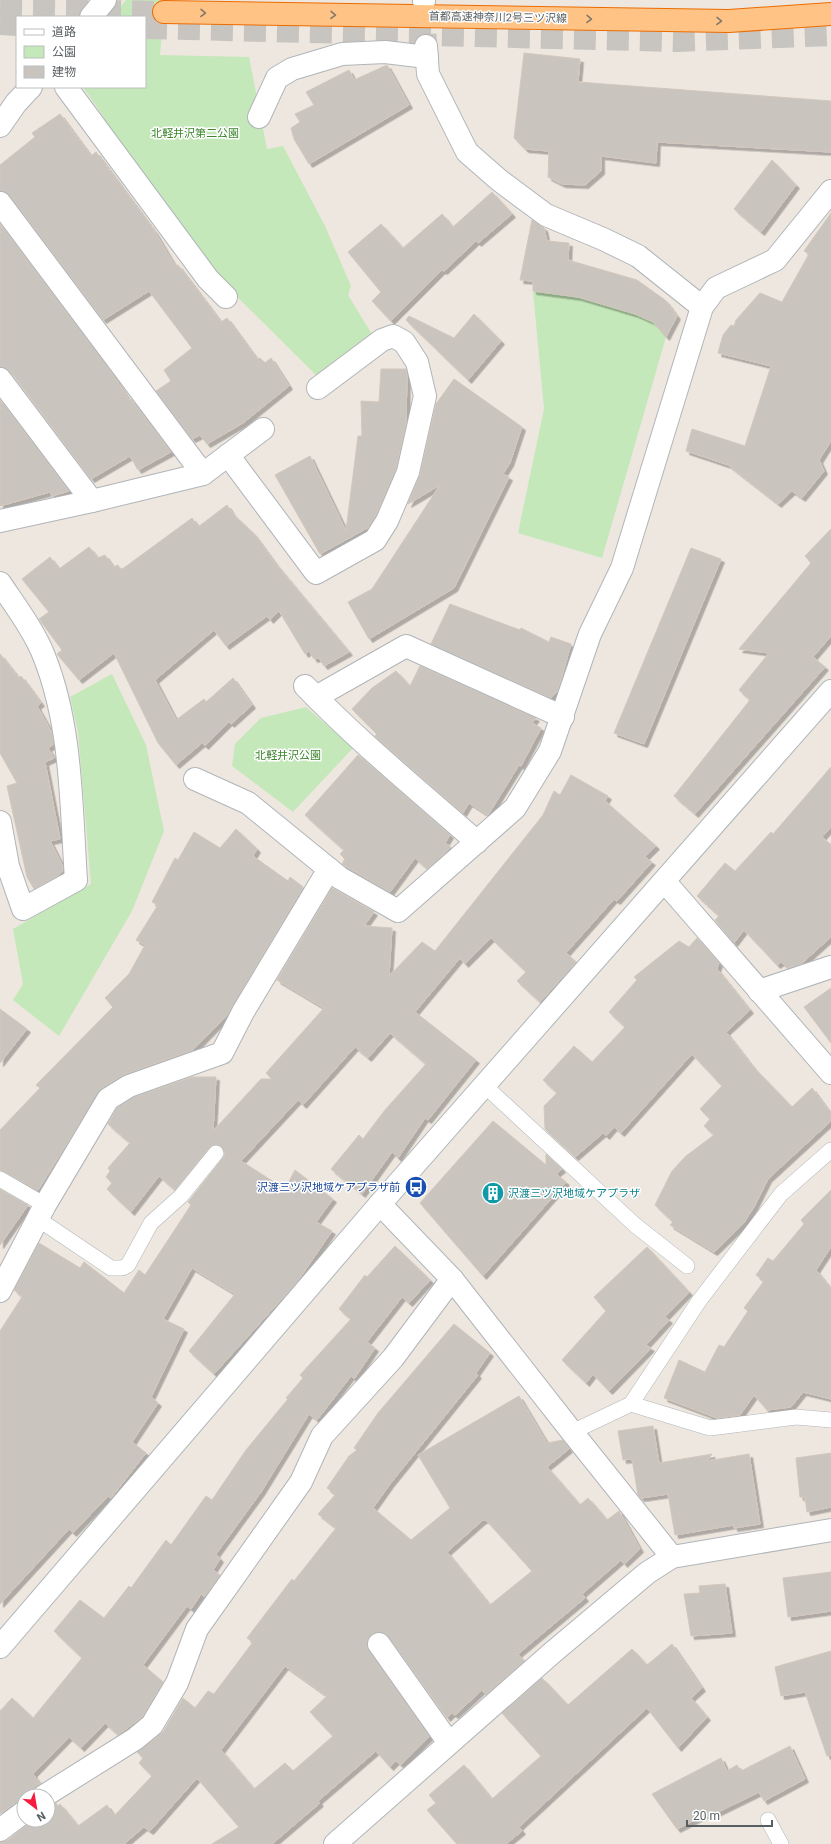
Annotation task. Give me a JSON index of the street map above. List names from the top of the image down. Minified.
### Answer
{"streets":{"highway":["首都高速神奈川2号三ツ沢線"]},"one_way":["首都高速神奈川2号三ツ沢線"],"parks":["北軽井沢第二公園","北軽井沢公園"],"places":{"bus stop":["沢渡三ツ沢地域ケアプラザ前"],"building":["沢渡三ツ沢地域ケアプラザ"]},"legend":["道路","公園","建物"],"scale_bar":"20 m","north":"bottom right"}
